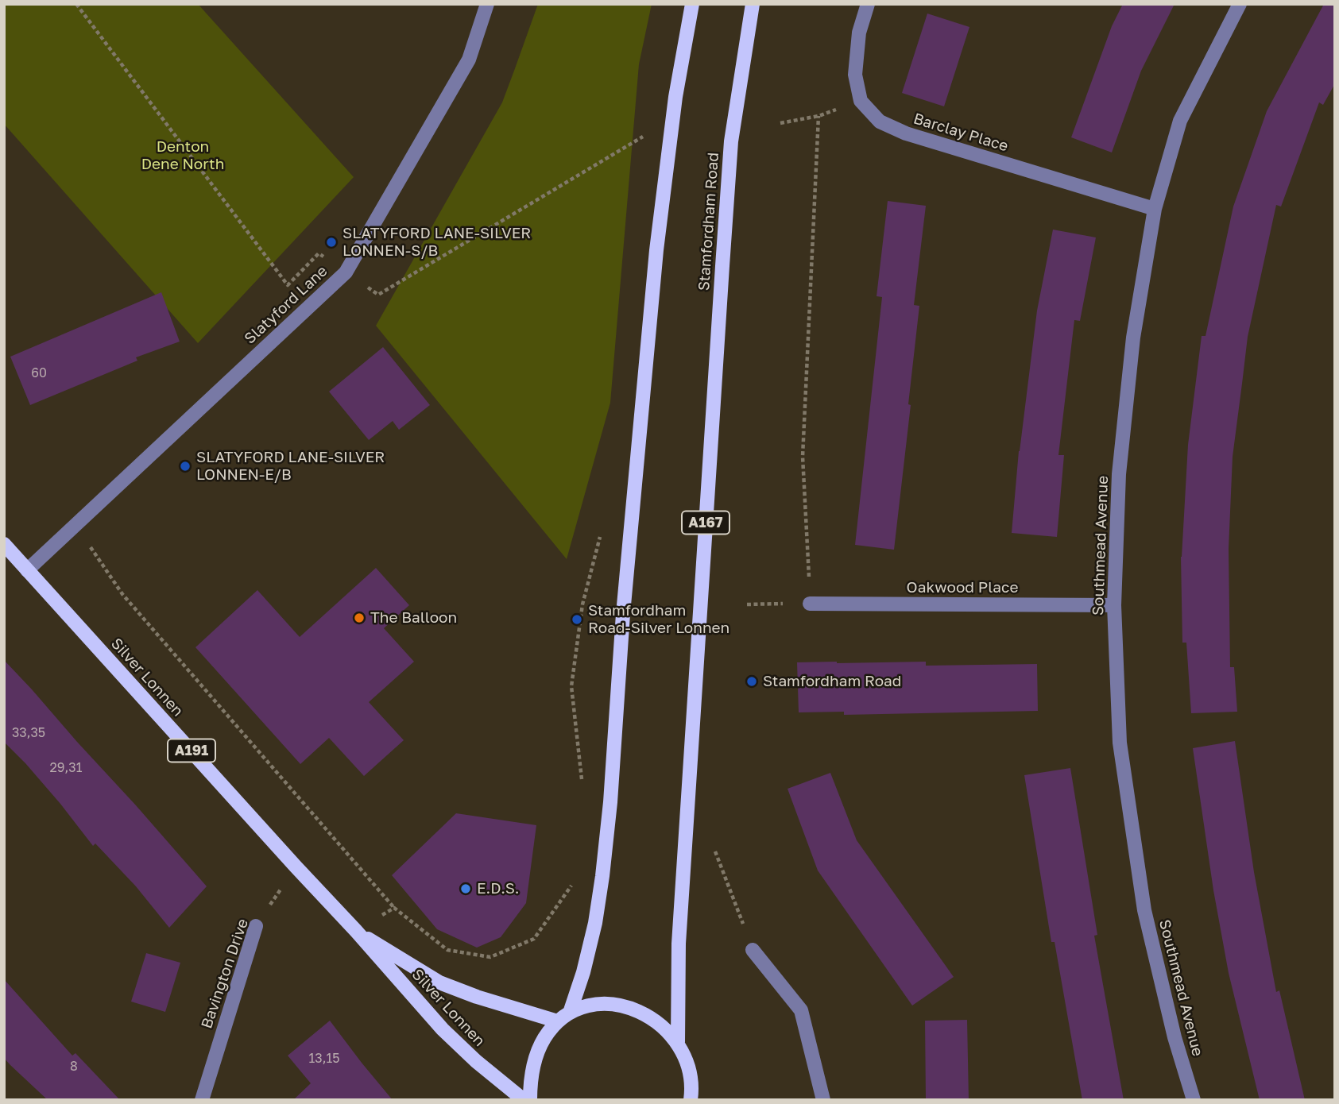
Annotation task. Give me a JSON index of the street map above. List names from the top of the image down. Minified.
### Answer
{"streets":{"main road":["Stamfordham Road","A167","Silver Lonnen","A191"],"street":["Barclay Place","Slatyford Lane","Southmead Avenue","Oakwood Place","Bavington Drive"]},"crossings":[["Barclay Place","Southmead Avenue"],["Slatyford Lane","Silver Lonnen"],["Southmead Avenue","Oakwood Place"],["Silver Lonnen","Bavington Drive"]],"parks":["Denton Dene North"],"places":["SLATYFORD LANE-SILVER LONNEN-S/B","SLATYFORD LANE-SILVER LONNEN-E/B","The Balloon","Stamfordham Road-Silver Lonnen","Stamfordham Road","E.D.S."],"house_numbers":["60","33,35","29,31","13,15","8"]}
